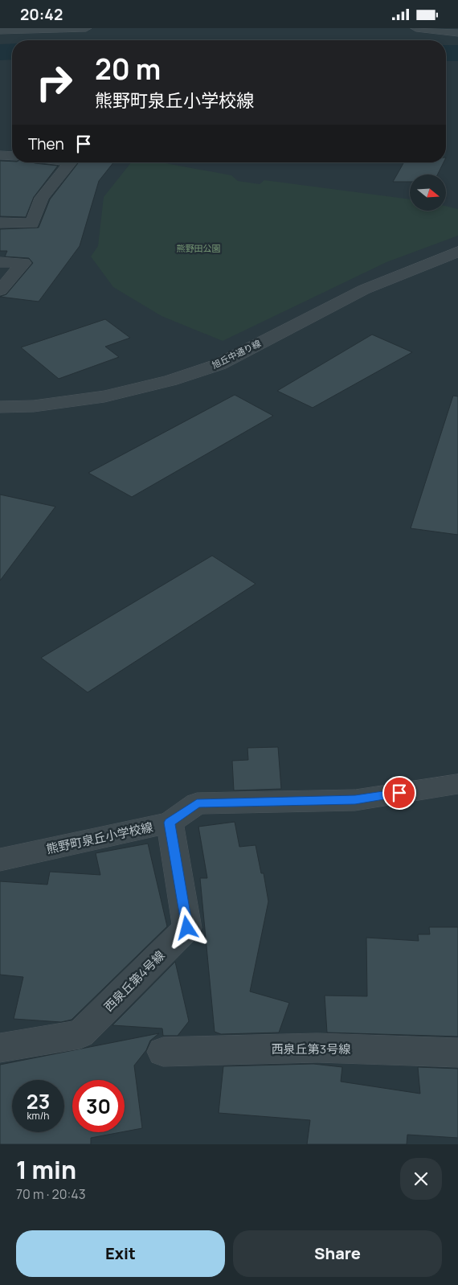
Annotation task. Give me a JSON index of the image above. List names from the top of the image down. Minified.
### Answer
{"streets":{"street":["旭丘中通り線","熊野町泉丘小学校線","西泉丘第4号線","西泉丘第3号線"]},"crossings":[["熊野町泉丘小学校線","西泉丘第4号線"]],"parks":["熊野田公園"],"north":"right","page":{"status":"20:42","turn":["20 m","熊野町泉丘小学校線"],"then":"Then","speed":"23 km/h","limit":"30","heading":["1 min","70 m · 20:43"],"buttons":["Exit","Share"]}}
